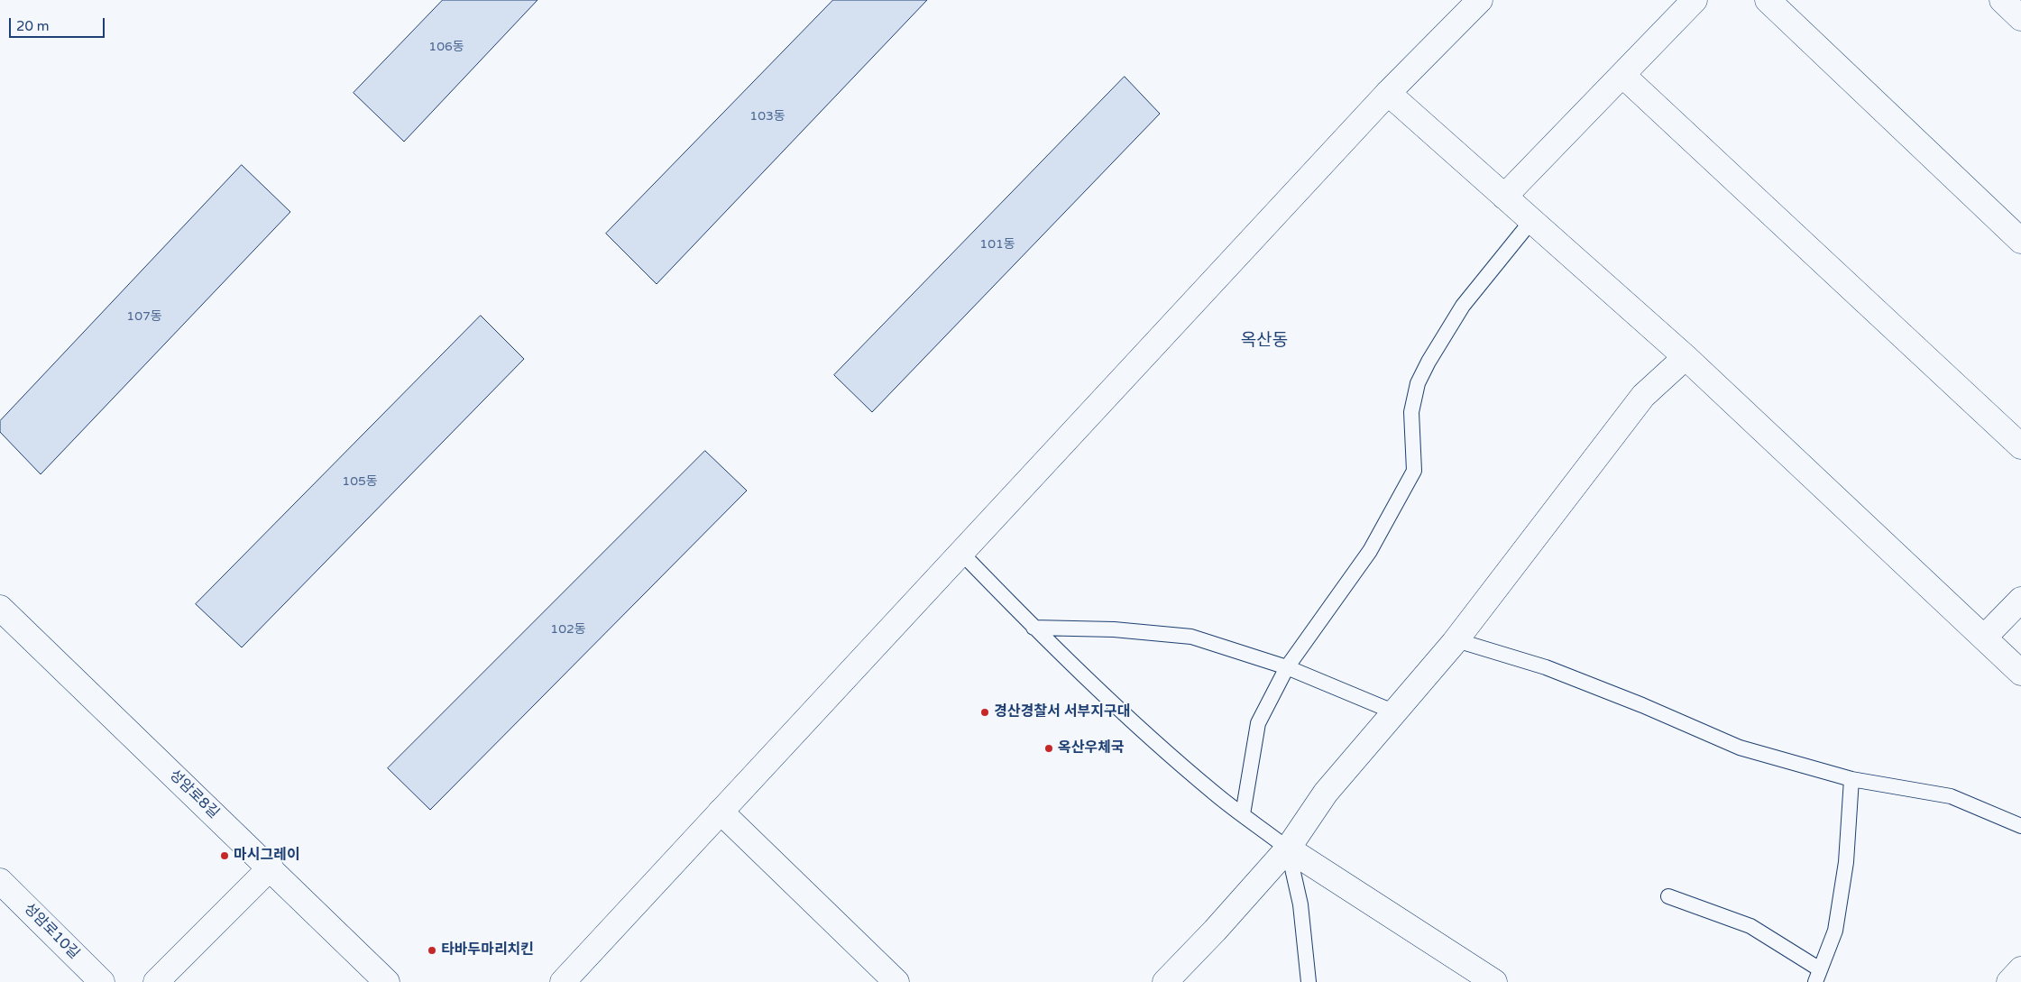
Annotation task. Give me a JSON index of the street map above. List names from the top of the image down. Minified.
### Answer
{"streets":{"street":["성암로8길","성암로10길"]},"districts":["옥산동"],"places":["경산경찰서 서부지구대","옥산우체국","마시그레이","타바두마리치킨"],"house_numbers":["106동","103동","101동","107동","105동","102동"],"scale_bar":"20 m"}
